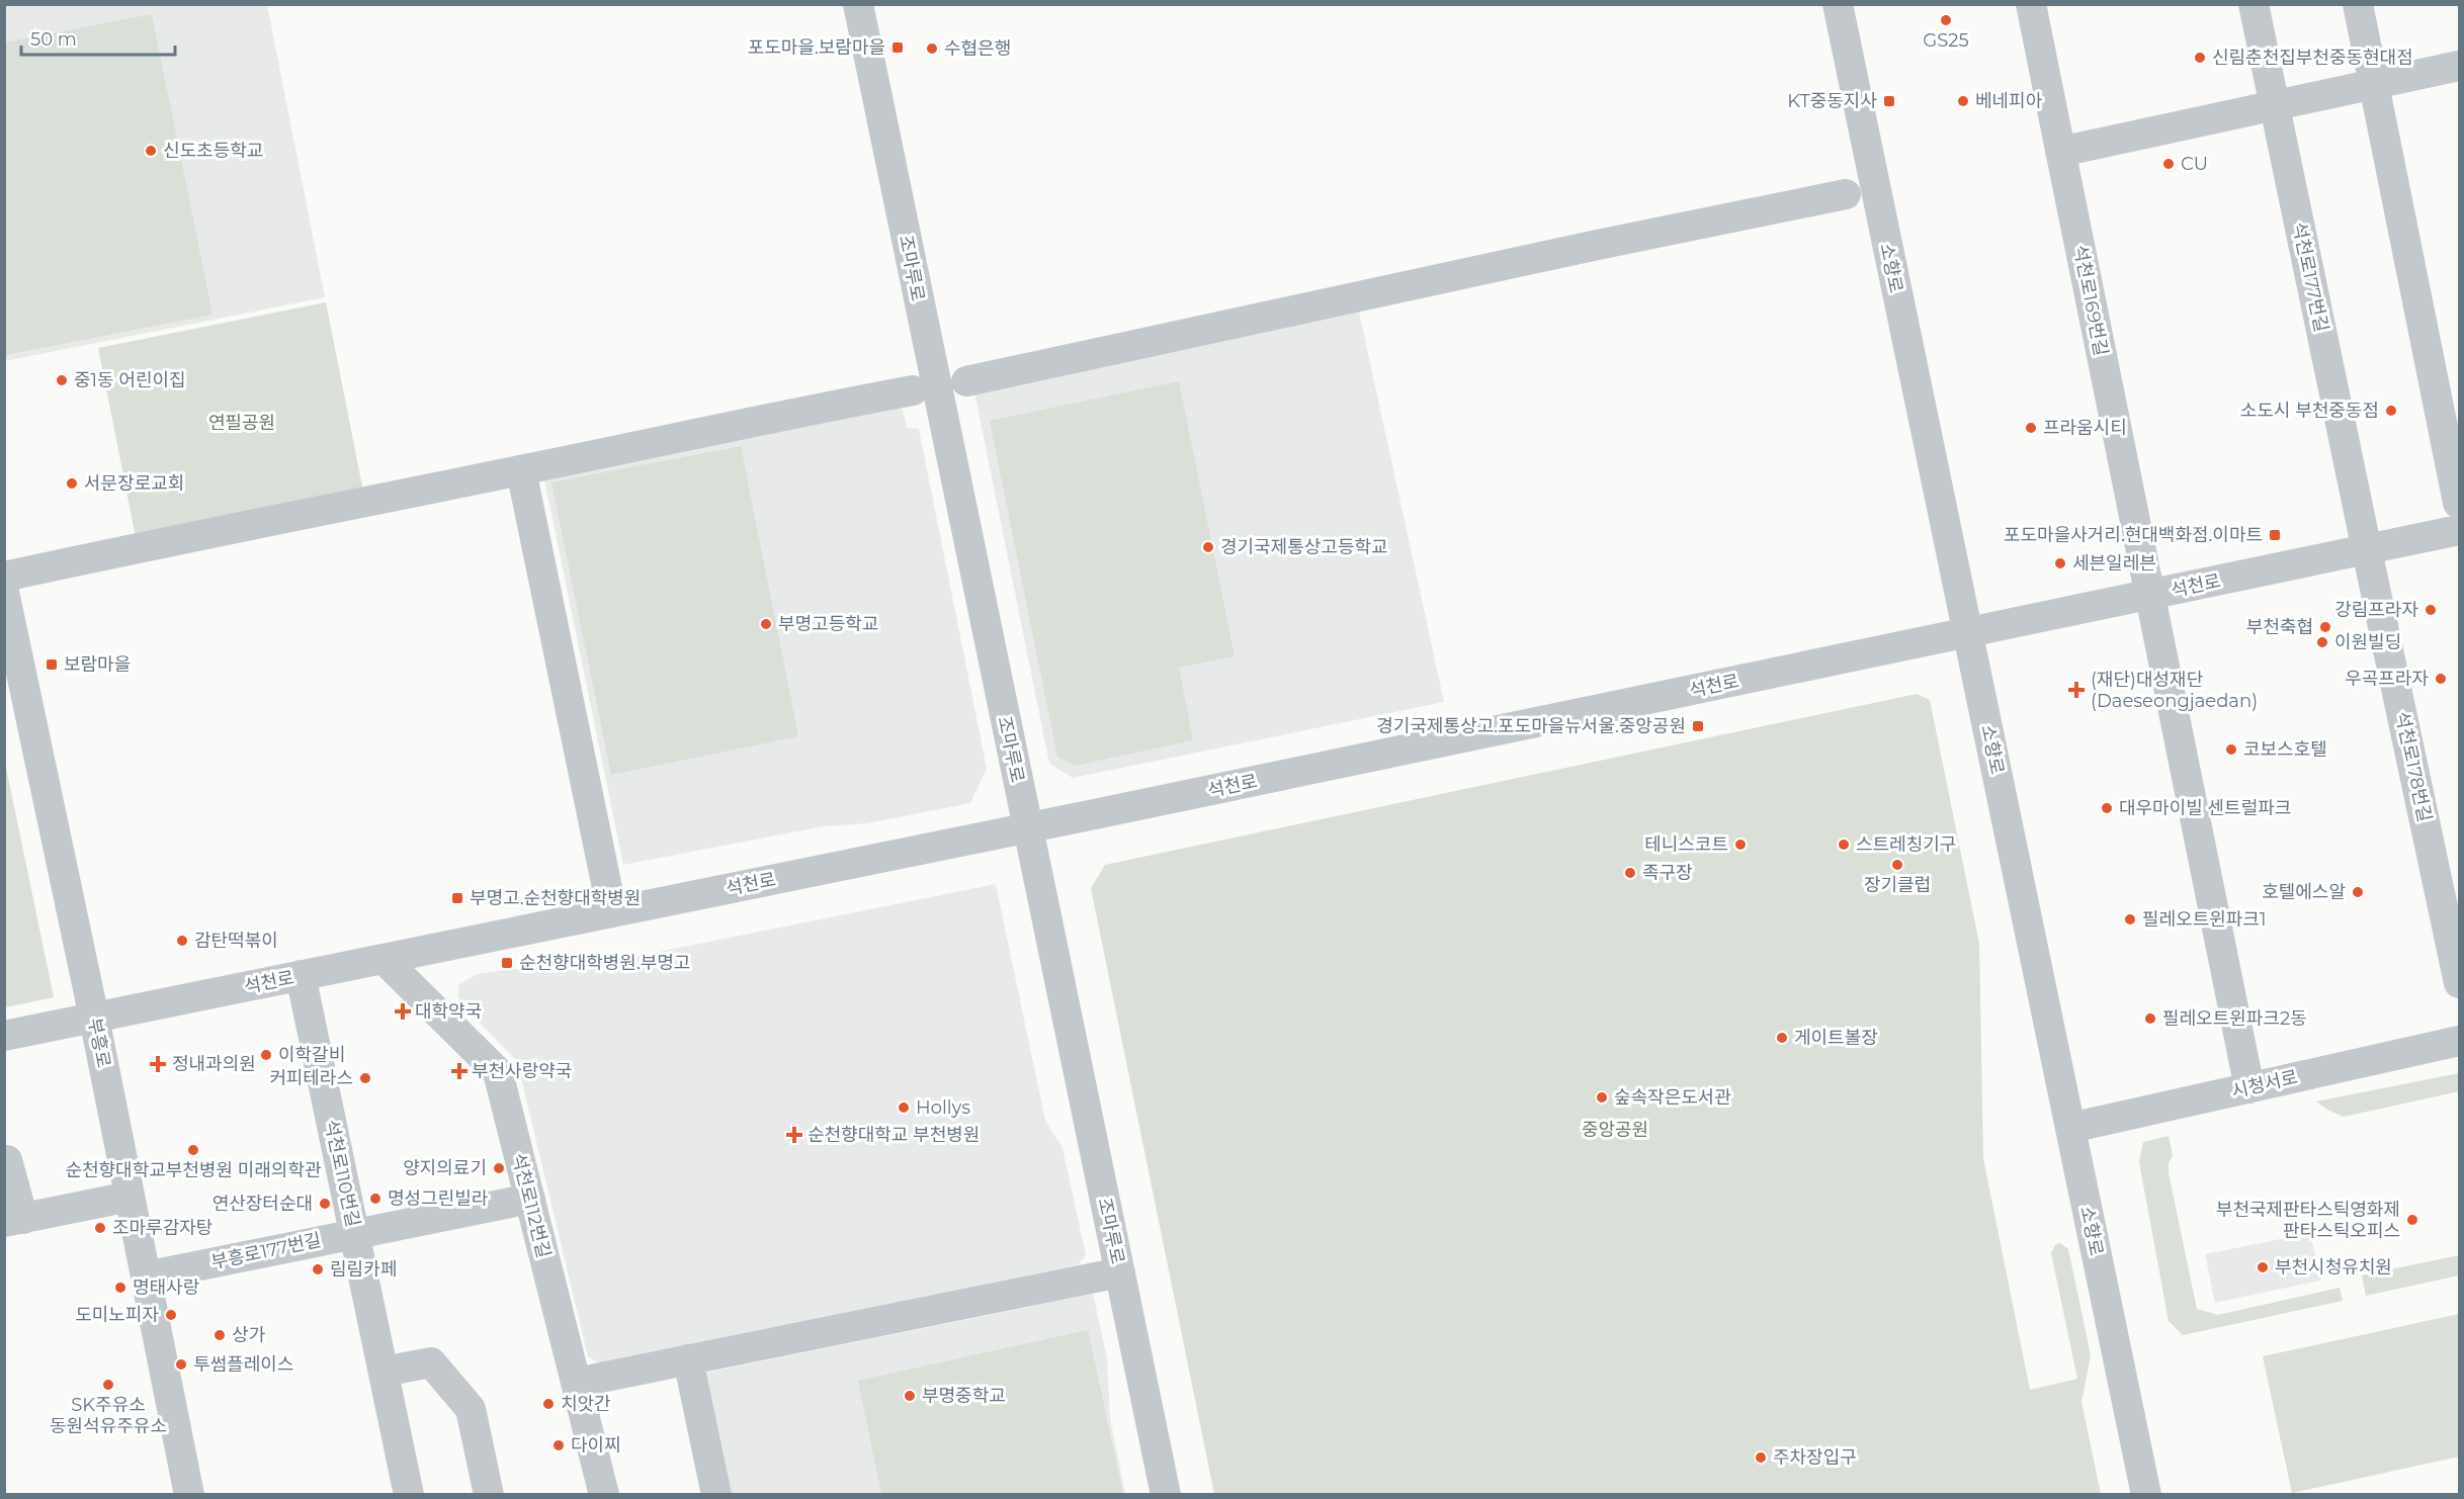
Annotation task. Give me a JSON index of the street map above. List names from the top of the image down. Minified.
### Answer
{"streets":{"street":["조마루로","소향로","석천로177번길","석천로169번길","석천로","석천로178번길","부흥로","시청서로","석천로110번길","석천로112번길","부흥로177번길"]},"crossings":[["조마루로","석천로"],["소향로","석천로"],["소향로","시청서로"],["석천로177번길","석천로"],["석천로177번길","석천로178번길"],["석천로169번길","석천로"],["석천로169번길","시청서로"],["석천로","석천로178번길"],["석천로","부흥로"],["석천로","석천로110번길"],["석천로","석천로112번길"],["부흥로","부흥로177번길"],["석천로110번길","부흥로177번길"],["석천로112번길","부흥로177번길"]],"parks":["연필공원","중앙공원"],"places":{"other":["GS25","수협은행","신림춘천집부천중동현대점","베네피아","신도초등학교","CU","중1동 어린이집","소도시 부천중동점","프라움시티","서문장로교회","경기국제통상고등학교","세븐일레븐","강림프라자","부명고등학교","부천축협","이원빌딩","우곡프라자","코보스호텔","대우마이빌 센트럴파크","테니스코트","스트레칭기구","장기클럽","족구장","호텔에스알","필레오트윈파크1","감탄떡볶이","필레오트윈파크2동","게이트볼장","이학갈비","커피테라스","숲속작은도서관","Hollys","순천향대학교부천병원 미래의학관","양지의료기","명성그린빌라","연산장터순대","부천국제판타스틱영화제 판타스틱오피스","조마루감자탕","부천시청유치원","림림카페","명태사랑","도미노피자","상가","투썸플레이스","SK주유소 동원석유주유소","부명중학교","치앗간","다이찌","주차장입구"],"transit":["포도마을.보람마을","KT중동지사","포도마을사거리.현대백화점.이마트","보람마을","경기국제통상고.포도마을뉴서울.중앙공원","부명고.순천향대학병원","순천향대학병원.부명고"],"health":["(재단)대성재단 (Daeseongjaedan)","대학약국","정내과의원","부천사랑약국","순천향대학교 부천병원"]},"scale_bar":"50 m"}
